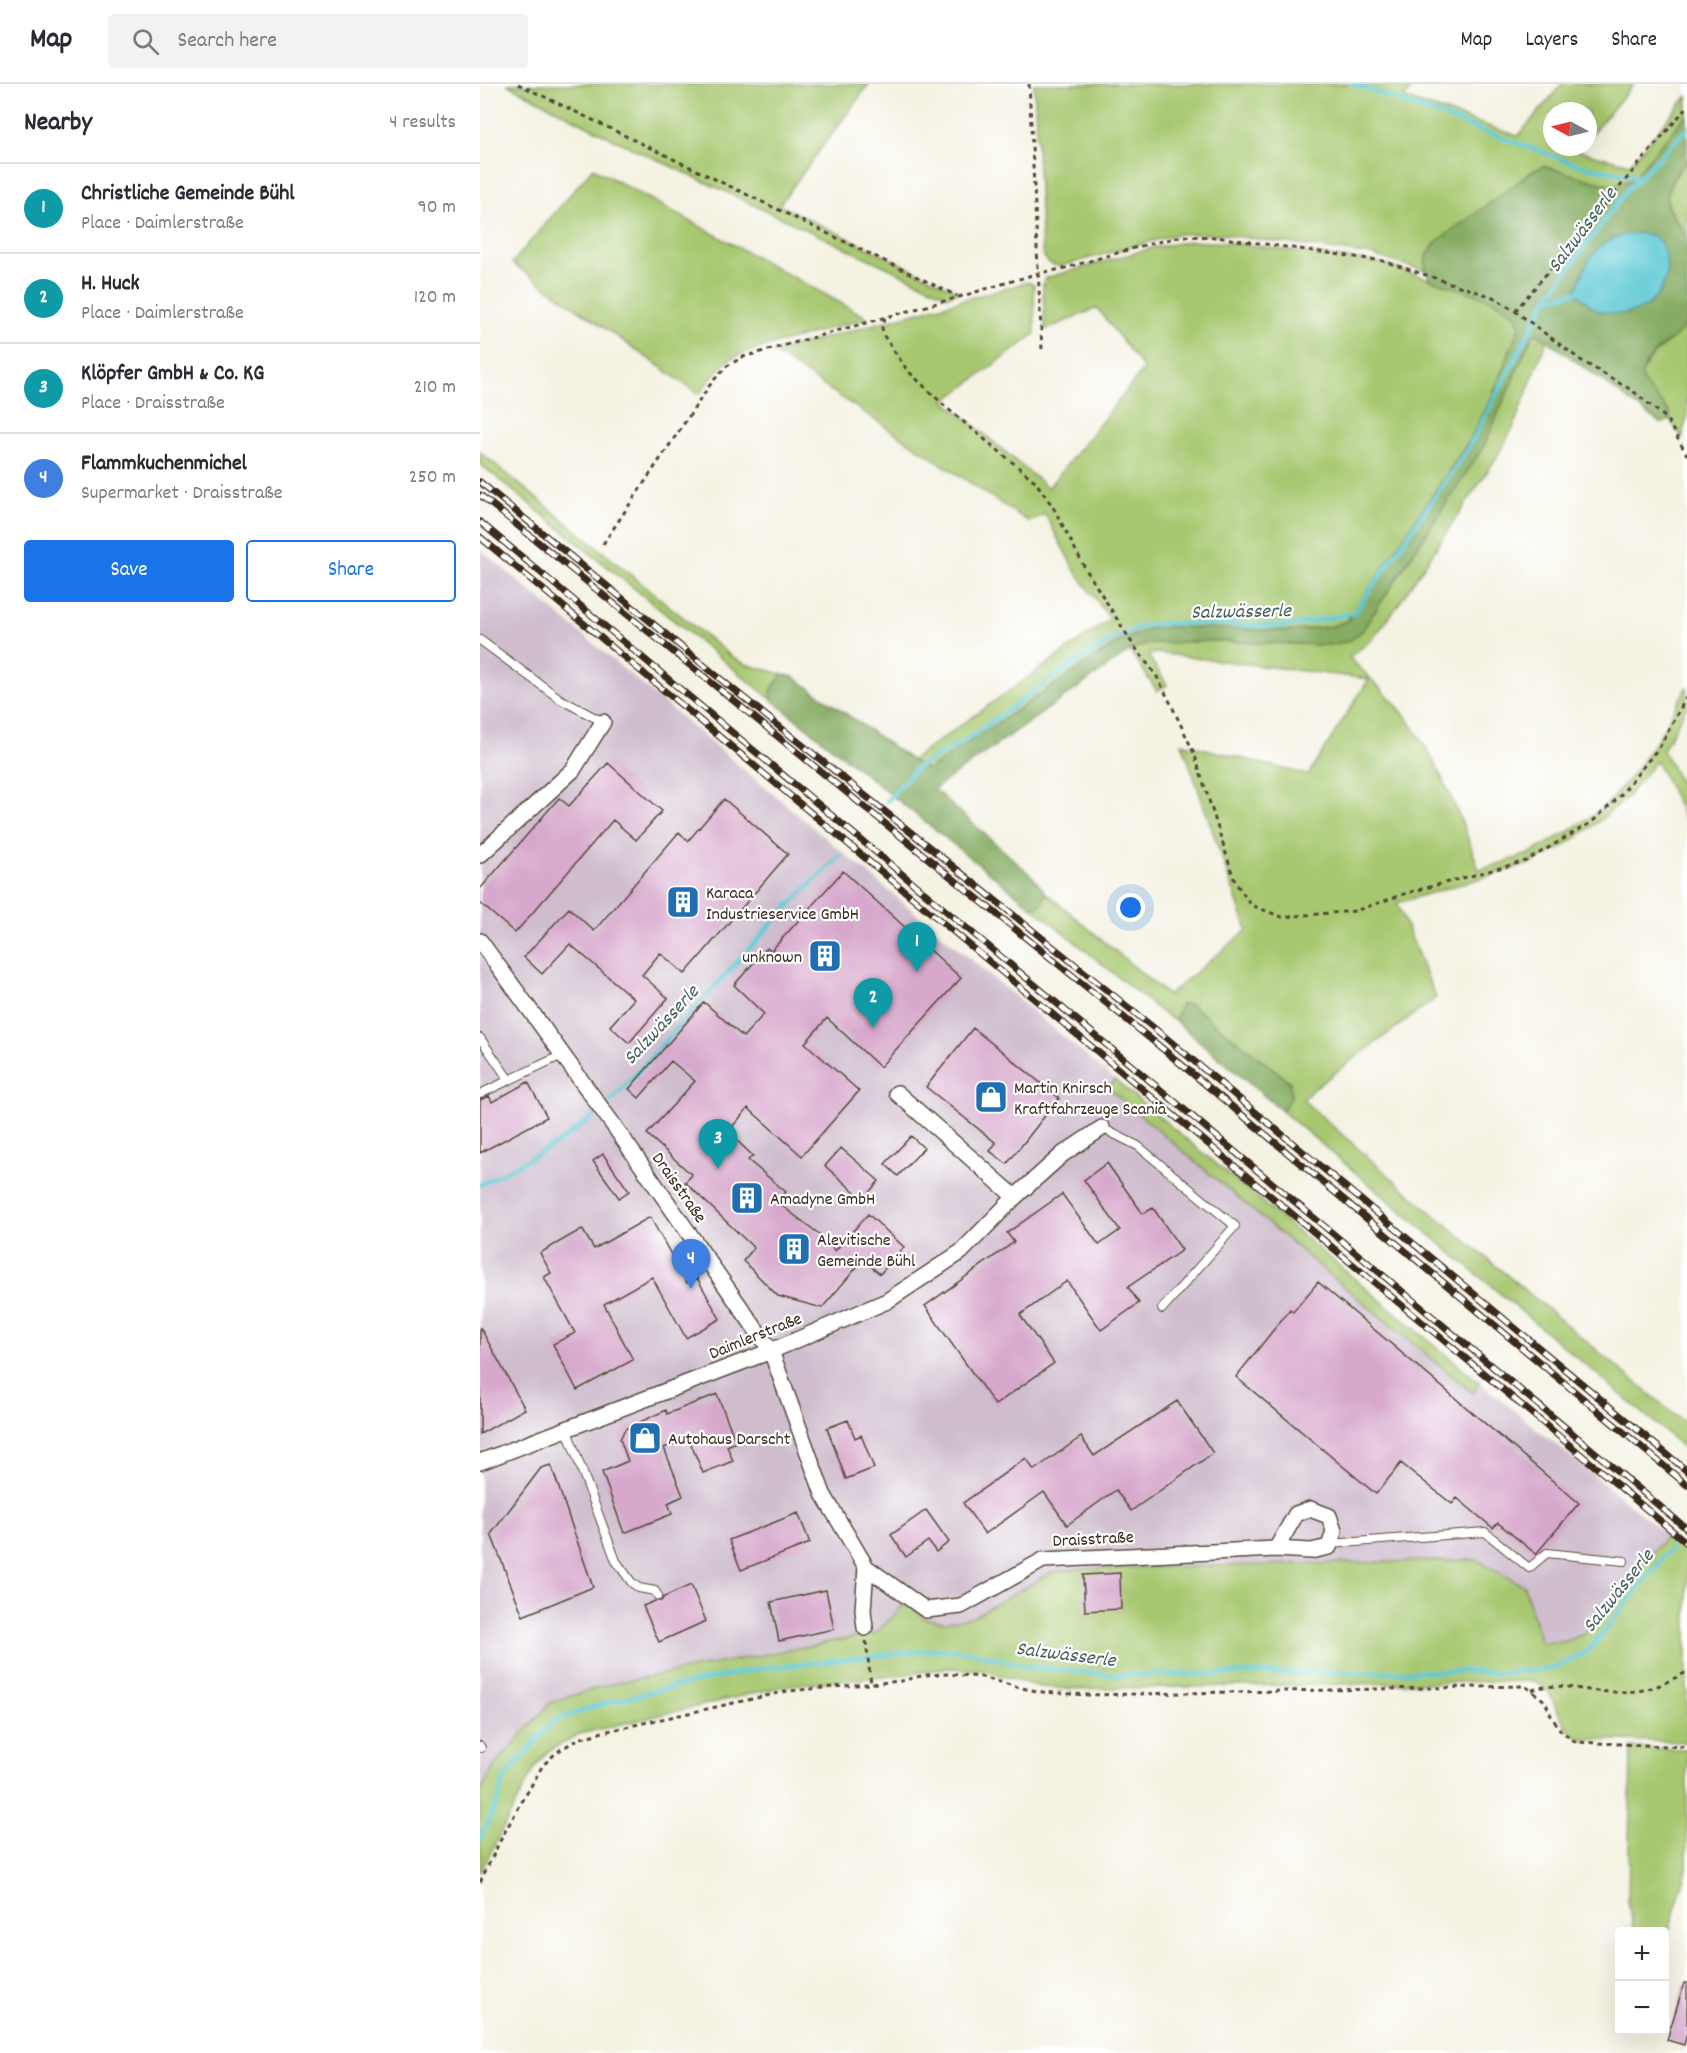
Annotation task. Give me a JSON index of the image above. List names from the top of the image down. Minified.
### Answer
{"streets":{"street":["Draisstraße","Daimlerstraße"]},"crossings":[["Draisstraße","Daimlerstraße"]],"water":["Salzwässerle"],"places":{"building":["Karaca Industrieservice GmbH","unknown","Amadyne GmbH","Alevitische Gemeinde Bühl"],"shop":["Martin Knirsch Kraftfahrzeuge Scania","Autohaus Darscht"]},"north":"left","page":{"header":"Map","search":"Search here","nav":["Map","Layers","Share"],"heading":["Nearby","4 results"],"list":[{"mark":"1","name":"Christliche Gemeinde Bühl","note":"Place · Daimlerstraße","value":"90 m"},{"mark":"2","name":"H. Huck","note":"Place · Daimlerstraße","value":"120 m"},{"mark":"3","name":"Klöpfer GmbH & Co. KG","note":"Place · Draisstraße","value":"210 m"},{"mark":"4","name":"Flammkuchenmichel","note":"Supermarket · Draisstraße","value":"250 m"}],"buttons":["Save","Share"],"pins":["1","2","3","4"],"map_buttons":["+","−"]}}
